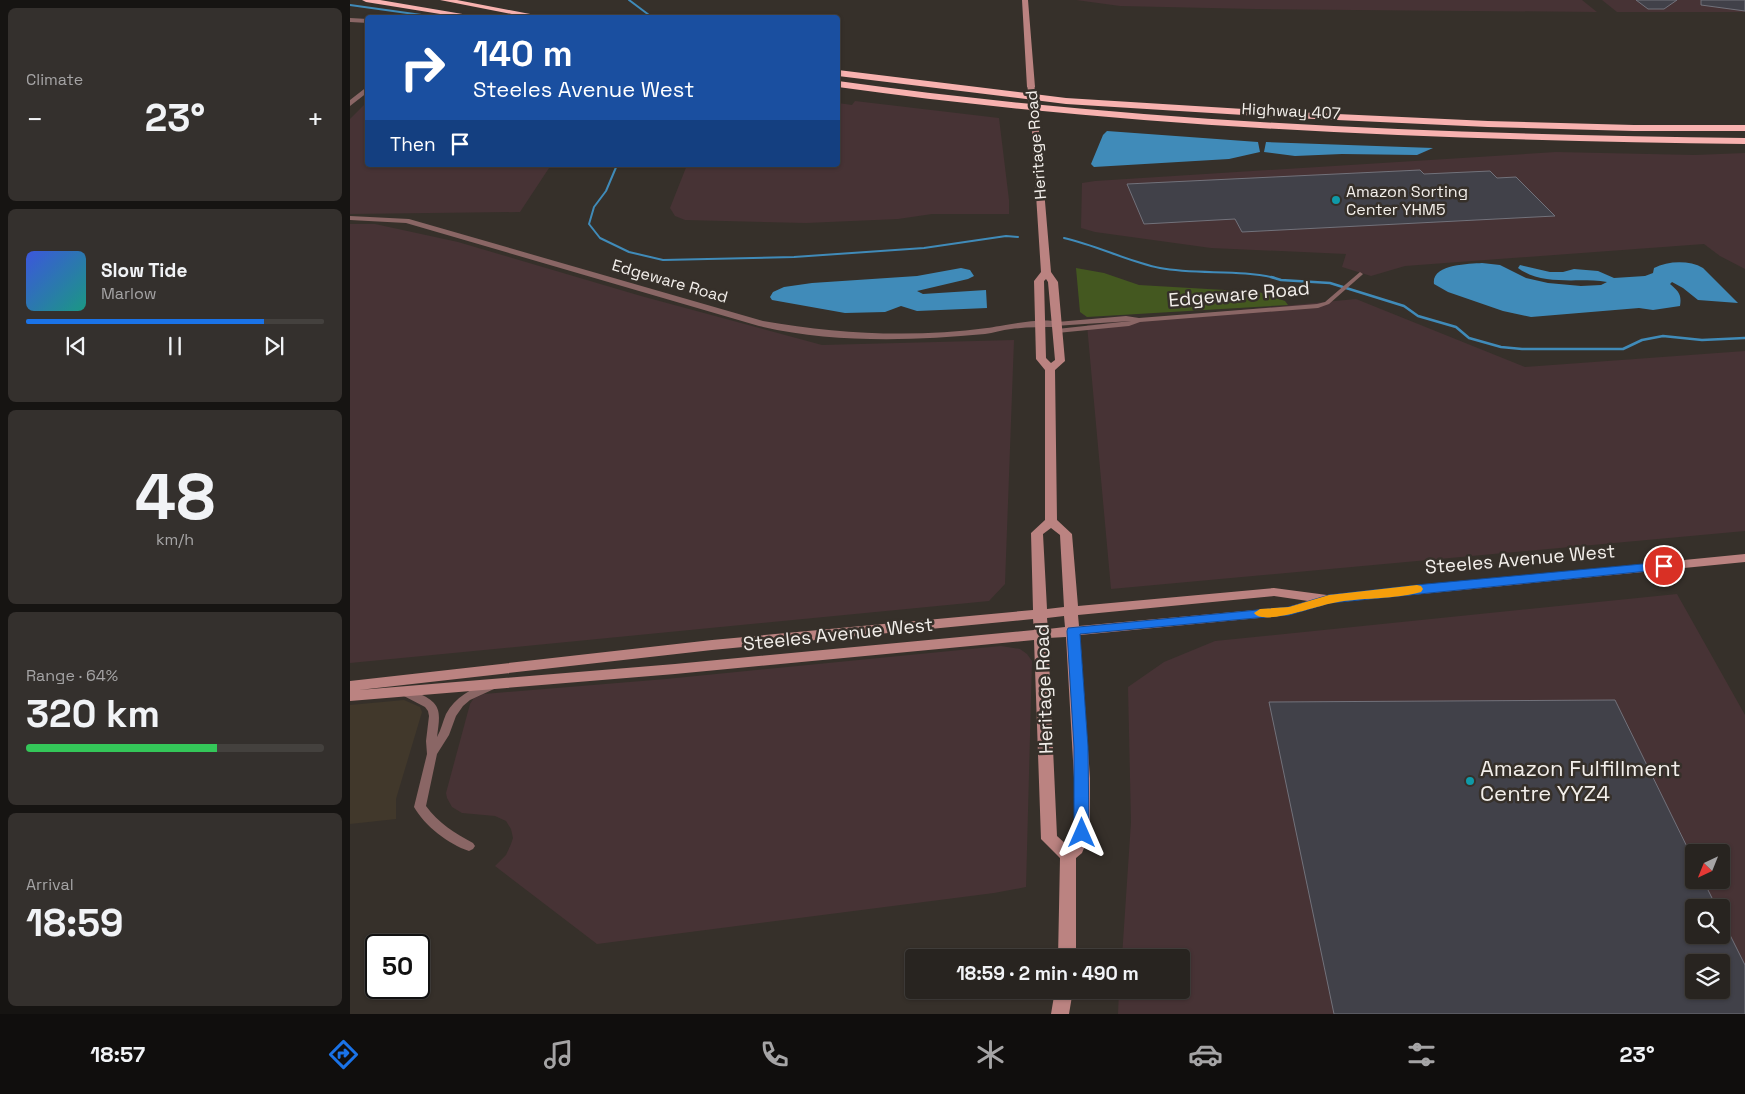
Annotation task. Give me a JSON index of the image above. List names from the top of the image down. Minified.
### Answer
{"streets":{"highway":["Highway 407"],"main road":["Heritage Road","Steeles Avenue West"],"street":["Edgeware Road"]},"crossings":[["Heritage Road","Edgeware Road"],["Heritage Road","Steeles Avenue West"]],"places":["Amazon Sorting Center YHM5","Amazon Fulfillment Centre YYZ4"],"north":"bottom left","page":{"tile":["Climate",["48","km/h"],["Range · 64%","320 km"],["Arrival","18:59"]],"turn":["140 m","Steeles Avenue West"],"heat":["−","23°","+"],"then":"Then","song":["Slow Tide","Marlow"],"limit":"50","trip":"18:59 · 2 min · 490 m","tabs":["18:57","23°"]}}
